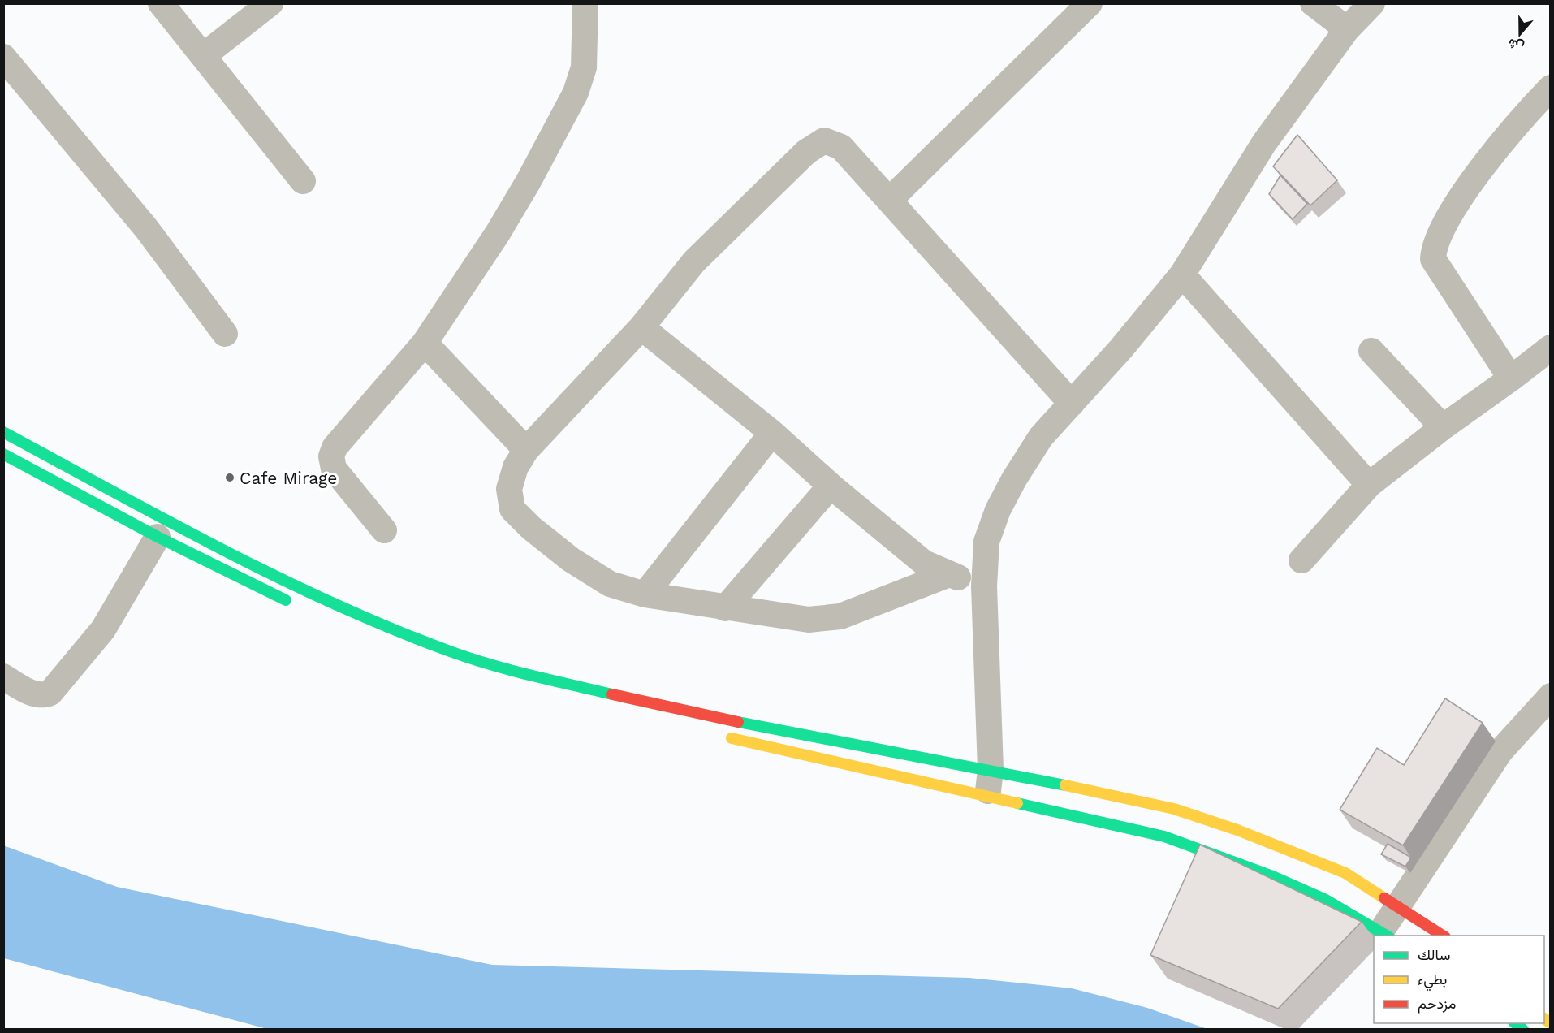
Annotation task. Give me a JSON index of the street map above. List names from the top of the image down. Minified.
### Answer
{"places":["Cafe Mirage"],"legend":["سالك","بطيء","مزدحم"],"north":"bottom"}
